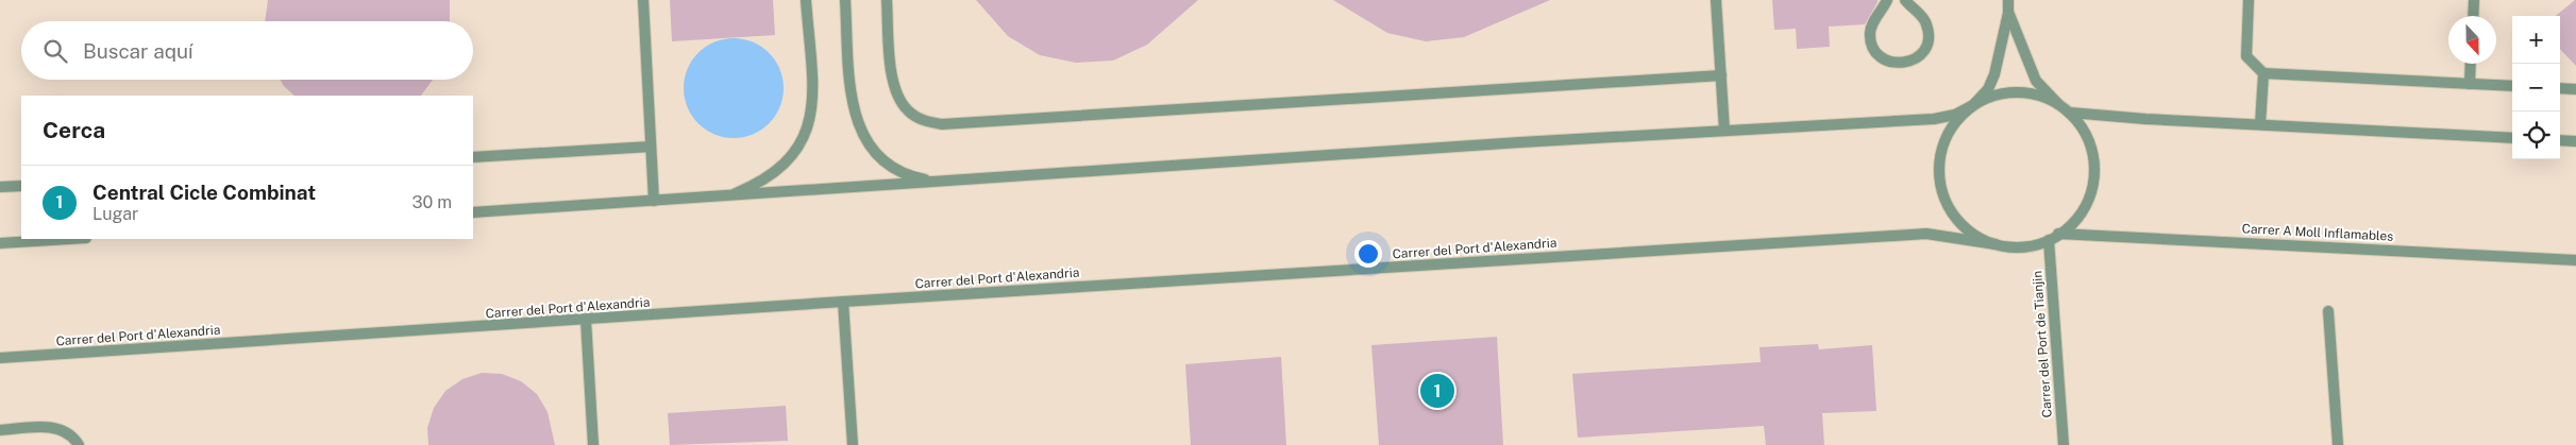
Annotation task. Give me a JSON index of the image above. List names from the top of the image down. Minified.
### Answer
{"streets":{"street":["Carrer A Moll Inflamables","Carrer del Port d'Alexandria","Carrer del Port de Tianjin"]},"crossings":[["Carrer A Moll Inflamables","Carrer del Port d'Alexandria"],["Carrer A Moll Inflamables","Carrer del Port de Tianjin"],["Carrer del Port d'Alexandria","Carrer del Port de Tianjin"]],"north":"bottom","page":{"map_buttons":["+","−"],"search":"Buscar aquí","heading":"Cerca","list":[{"mark":"1","name":"Central Cicle Combinat","note":"Lugar","value":"30 m"}],"pins":"1"}}
